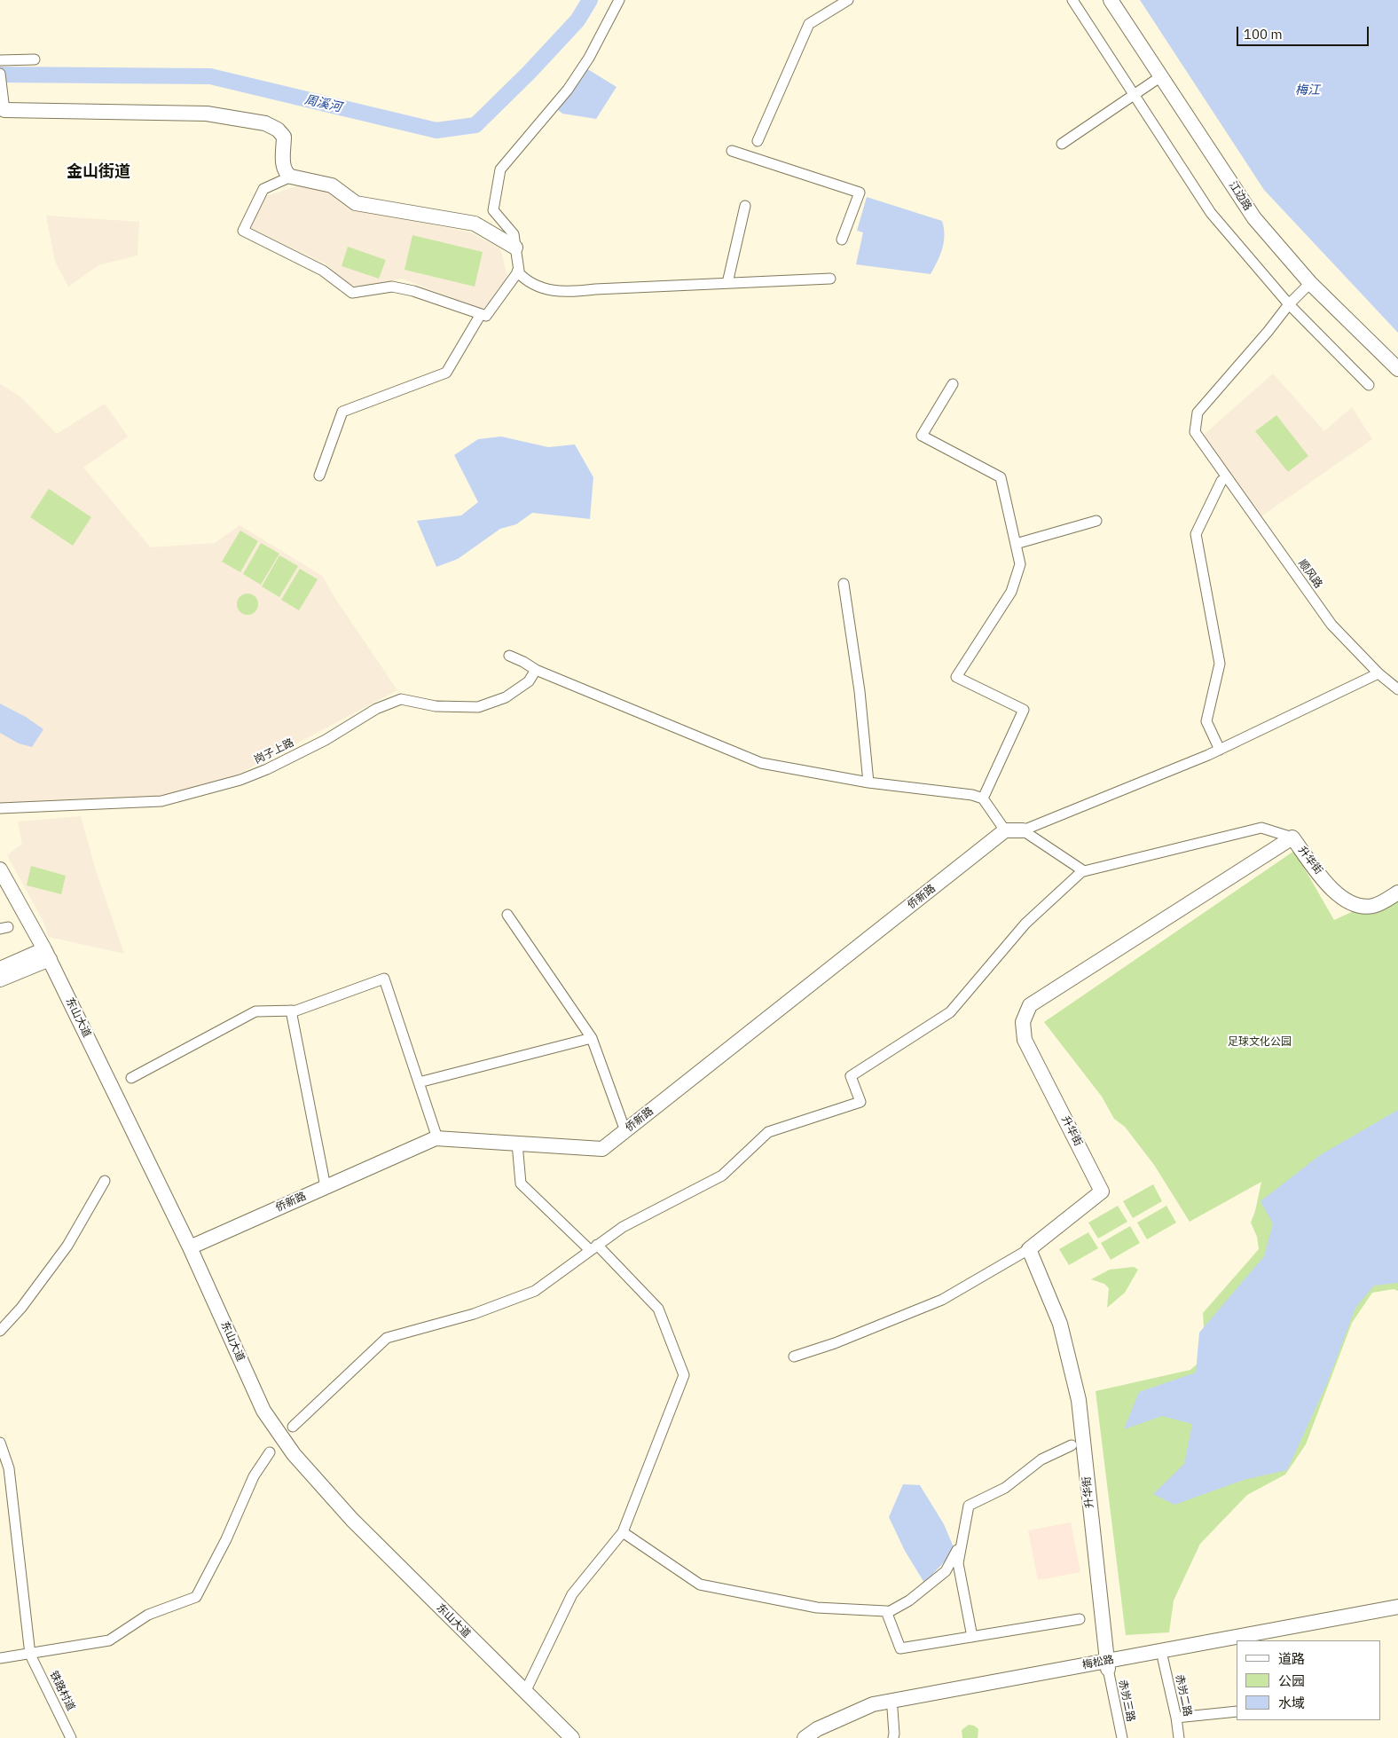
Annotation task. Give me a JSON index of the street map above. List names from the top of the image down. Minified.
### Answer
{"streets":{"main road":["江边路","升华街","侨新路","东山大道","梅松路"],"street":["顺风路","岗子上路","铁路村道","赤岃二路","赤岃三路"]},"crossings":[["江边路","顺风路"],["升华街","梅松路"],["升华街","赤岃三路"],["侨新路","东山大道"],["梅松路","赤岃二路"],["梅松路","赤岃三路"]],"districts":["金山街道"],"water":["梅江","周溪河"],"parks":["足球文化公园"],"legend":["道路","公园","水域"],"scale_bar":"100 m"}
